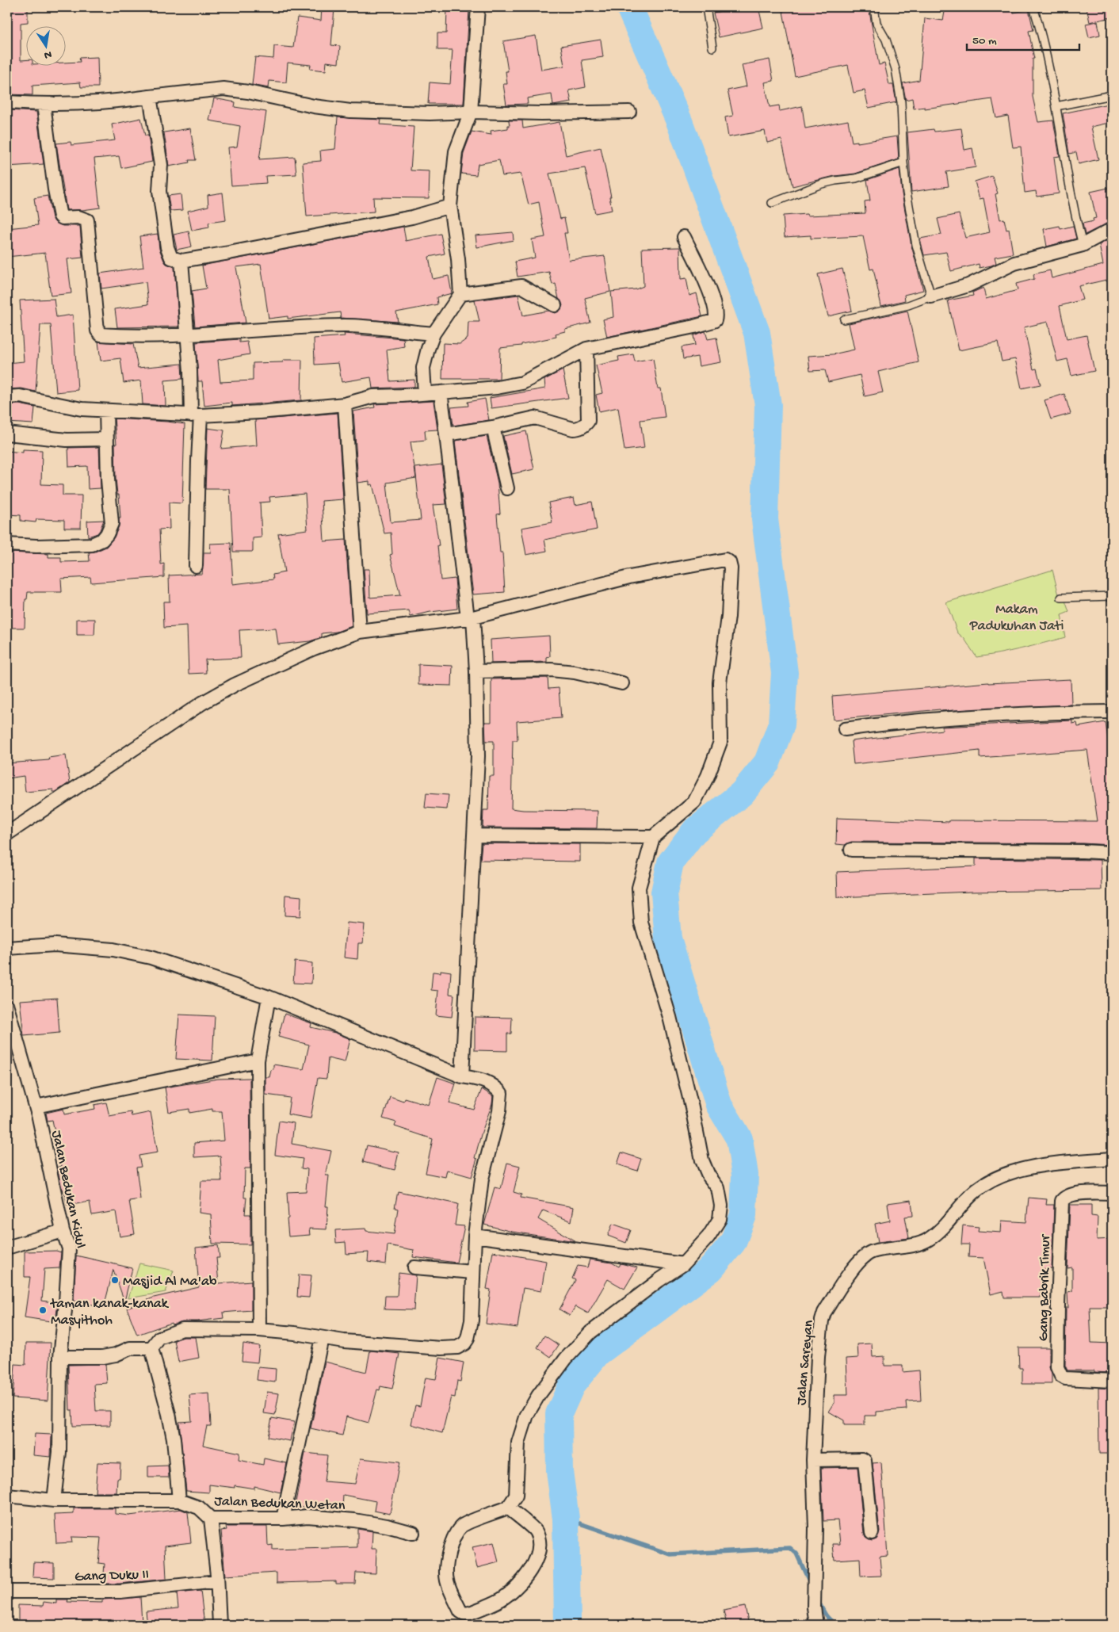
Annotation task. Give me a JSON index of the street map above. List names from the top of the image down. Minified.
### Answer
{"streets":{"street":["Jalan Bedukan Kidul","Gang Babrik Timur","Jalan Sareyan","Jalan Bedukan Wetan","Gang Duku II"]},"crossings":[["Jalan Bedukan Kidul","Jalan Bedukan Wetan"]],"parks":["Makam Padukuhan Jati"],"places":["Masjid Al Ma'ab","taman kanak-kanak Masyithoh"],"scale_bar":"50 m","north":"bottom"}
